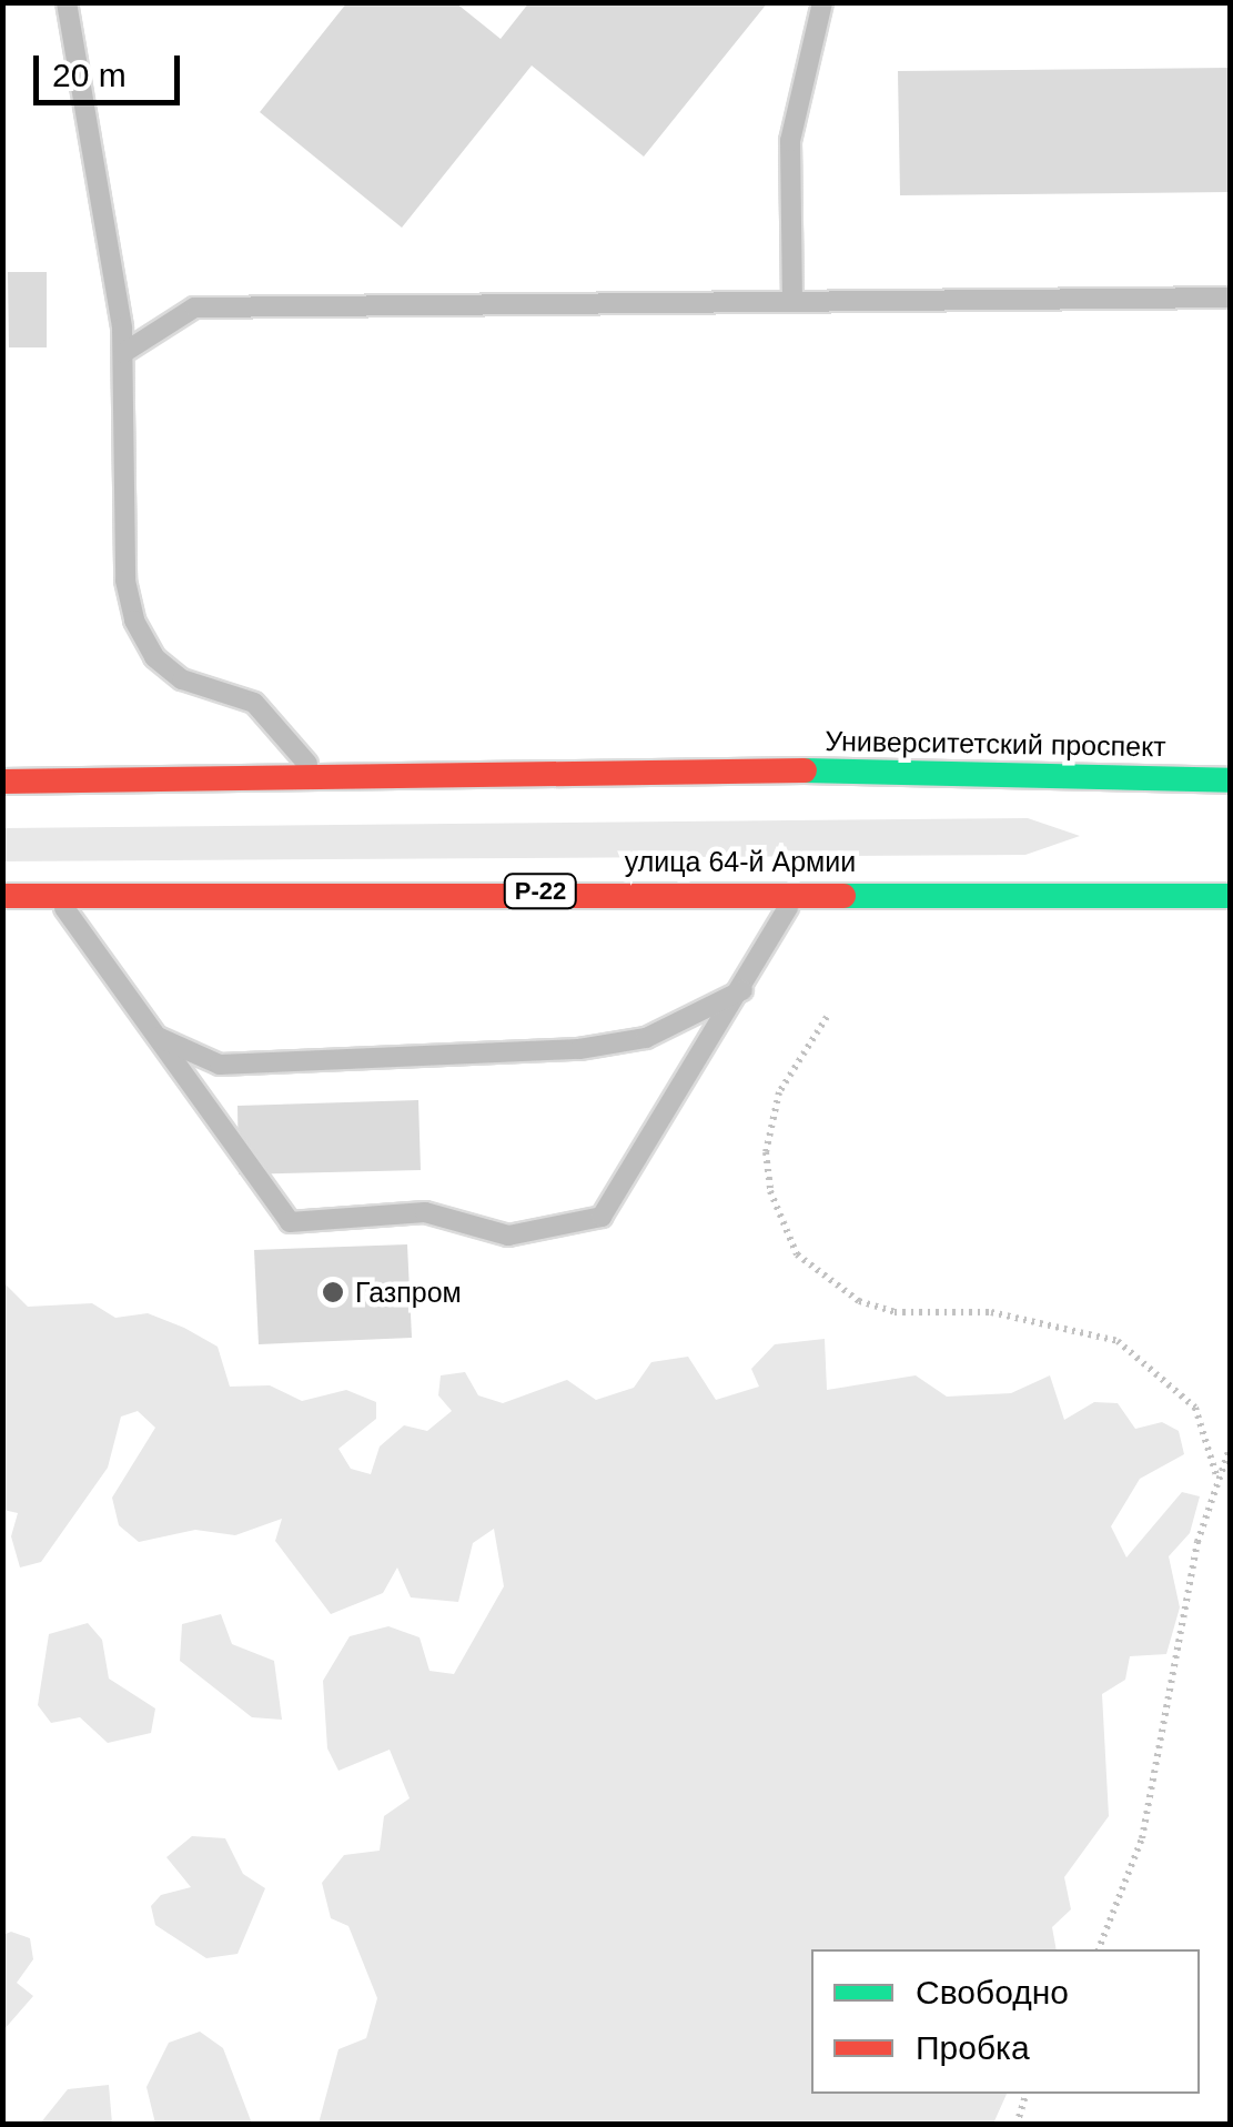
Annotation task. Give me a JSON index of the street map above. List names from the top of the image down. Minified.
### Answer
{"streets":{"highway":["Университетский проспект","улица 64-й Армии","Р-22"]},"places":["Газпром"],"legend":["Свободно","Пробка"],"scale_bar":"20 m"}
